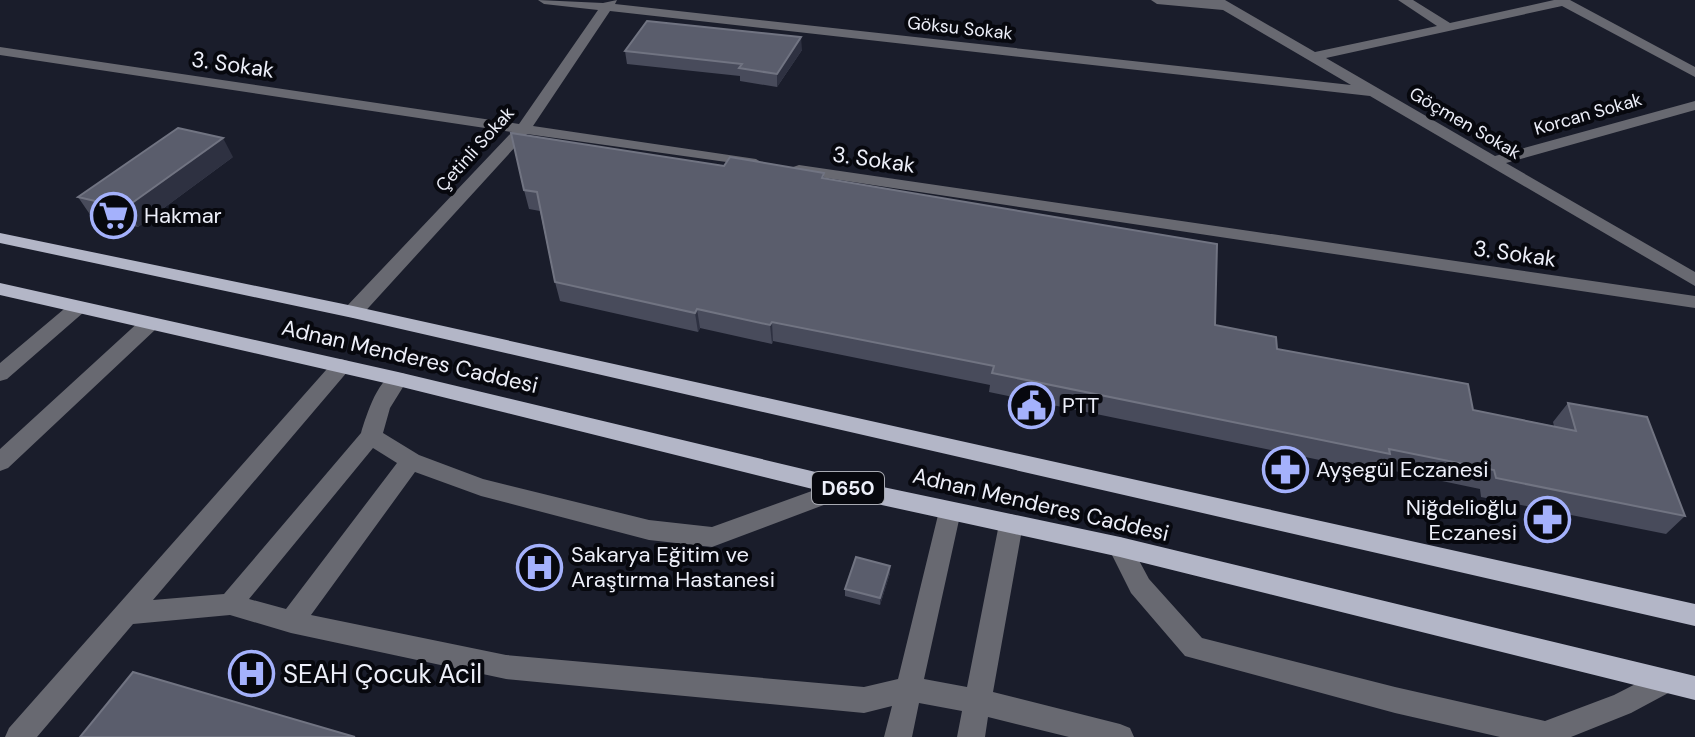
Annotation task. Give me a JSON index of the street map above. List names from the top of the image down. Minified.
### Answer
{"streets":{"main road":["Adnan Menderes Caddesi","D650"],"street":["Göksu Sokak","3. Sokak","Korcan Sokak","Göçmen Sokak","Çetinli Sokak"]},"crossings":[["Göksu Sokak","Göçmen Sokak"],["Göksu Sokak","Çetinli Sokak"],["3. Sokak","Çetinli Sokak"],["Korcan Sokak","Göçmen Sokak"],["Çetinli Sokak","Adnan Menderes Caddesi"]],"places":{"supermarket":["Hakmar"],"public building":["PTT"],"pharmacy":["Ayşegül Eczanesi","Niğdelioğlu Eczanesi"],"hospital":["Sakarya Eğitim ve Araştırma Hastanesi","SEAH Çocuk Acil"]}}
